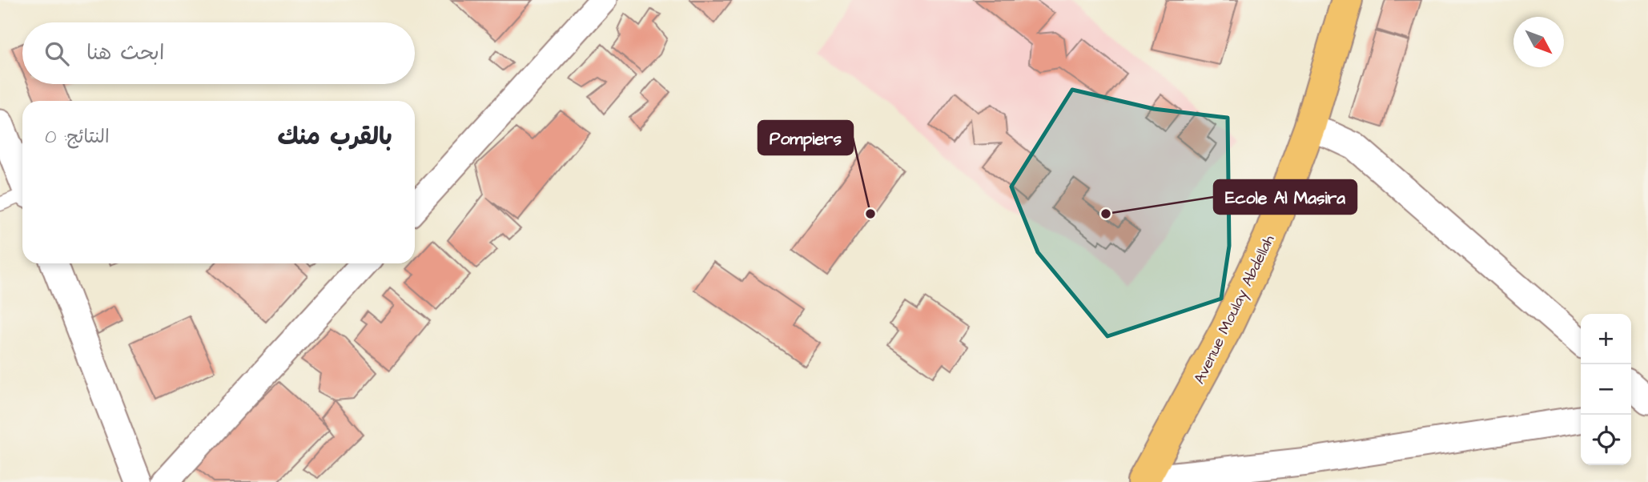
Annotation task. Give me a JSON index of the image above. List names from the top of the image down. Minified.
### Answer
{"streets":{"main road":["Avenue Moulay Abdellah"]},"places":["Pompiers","Ecole Al Masira"],"north":"bottom right","page":{"search":"ابحث هنا","heading":["بالقرب منك","النتائج: 0"],"map_buttons":["+","−"]}}
